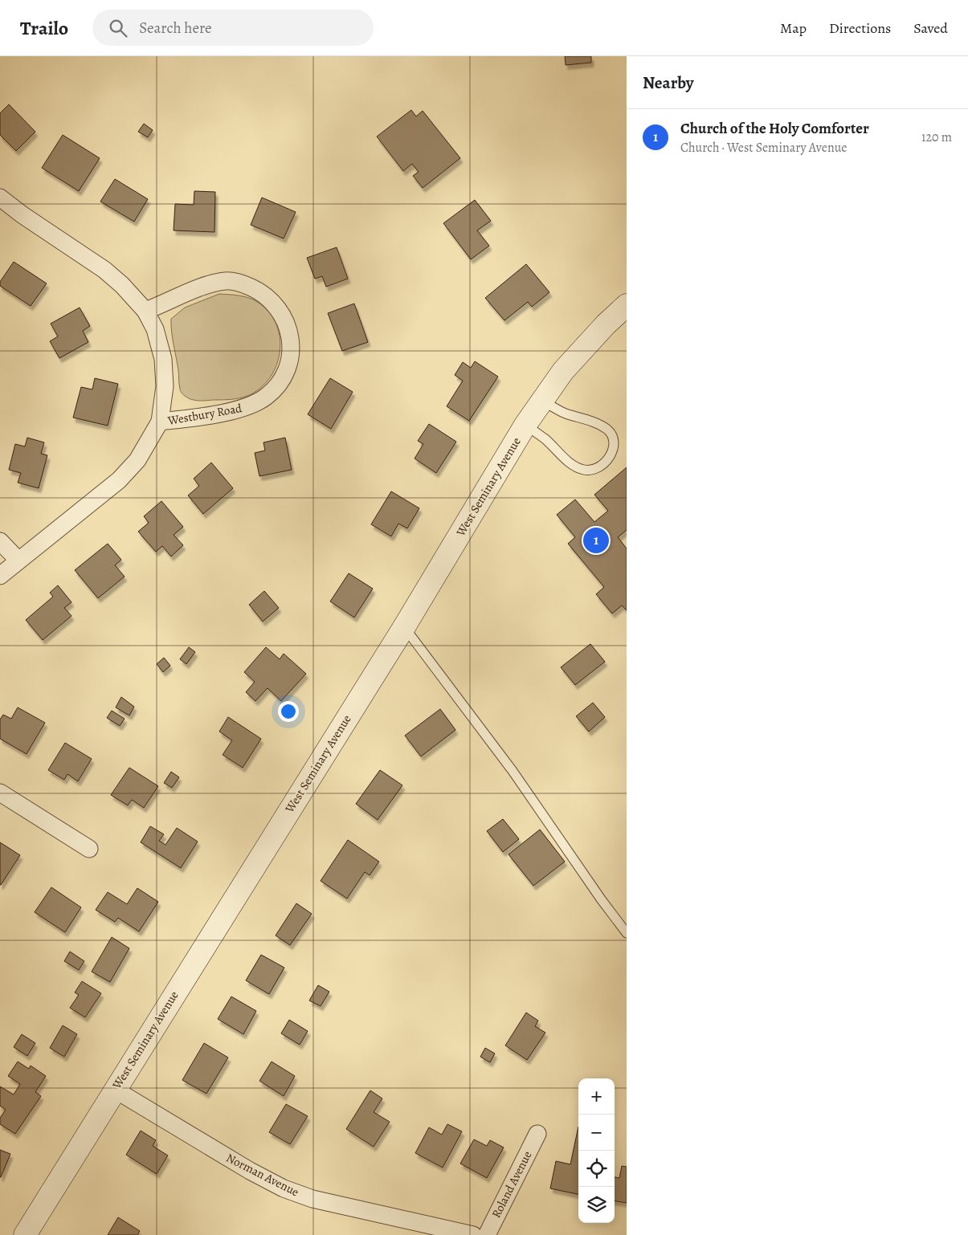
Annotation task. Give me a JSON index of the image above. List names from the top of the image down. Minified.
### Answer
{"streets":{"main road":["West Seminary Avenue"],"street":["Westbury Road","Norman Avenue","Roland Avenue"]},"crossings":[["West Seminary Avenue","Norman Avenue"]],"page":{"header":"Trailo","search":"Search here","nav":["Map","Directions","Saved"],"heading":"Nearby","list":[{"mark":"1","name":"Church of the Holy Comforter","note":"Church · West Seminary Avenue","value":"120 m"}],"pins":"1","map_buttons":["+","−"]}}
